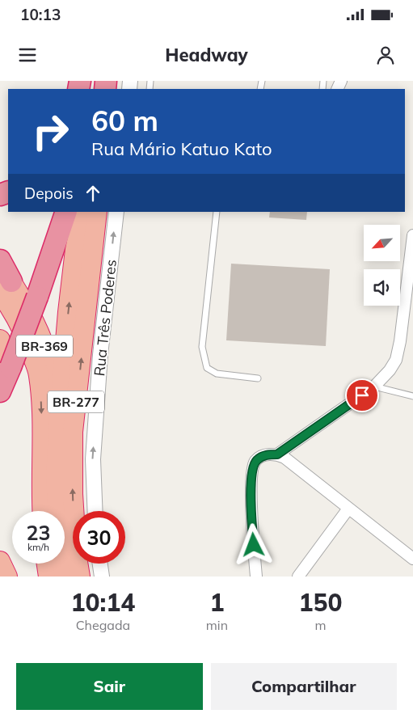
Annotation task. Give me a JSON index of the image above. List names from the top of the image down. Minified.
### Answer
{"streets":{"highway":["BR-369","BR-277"],"street":["Rua Três Poderes"]},"one_way":["Rua Três Poderes"],"north":"bottom left","page":{"status":"10:13","header":"Headway","turn":["60 m","Rua Mário Katuo Kato"],"then":"Depois","speed":"23 km/h","limit":"30","eta":["10:14","Chegada","1","min","150","m"],"buttons":["Sair","Compartilhar"]}}
